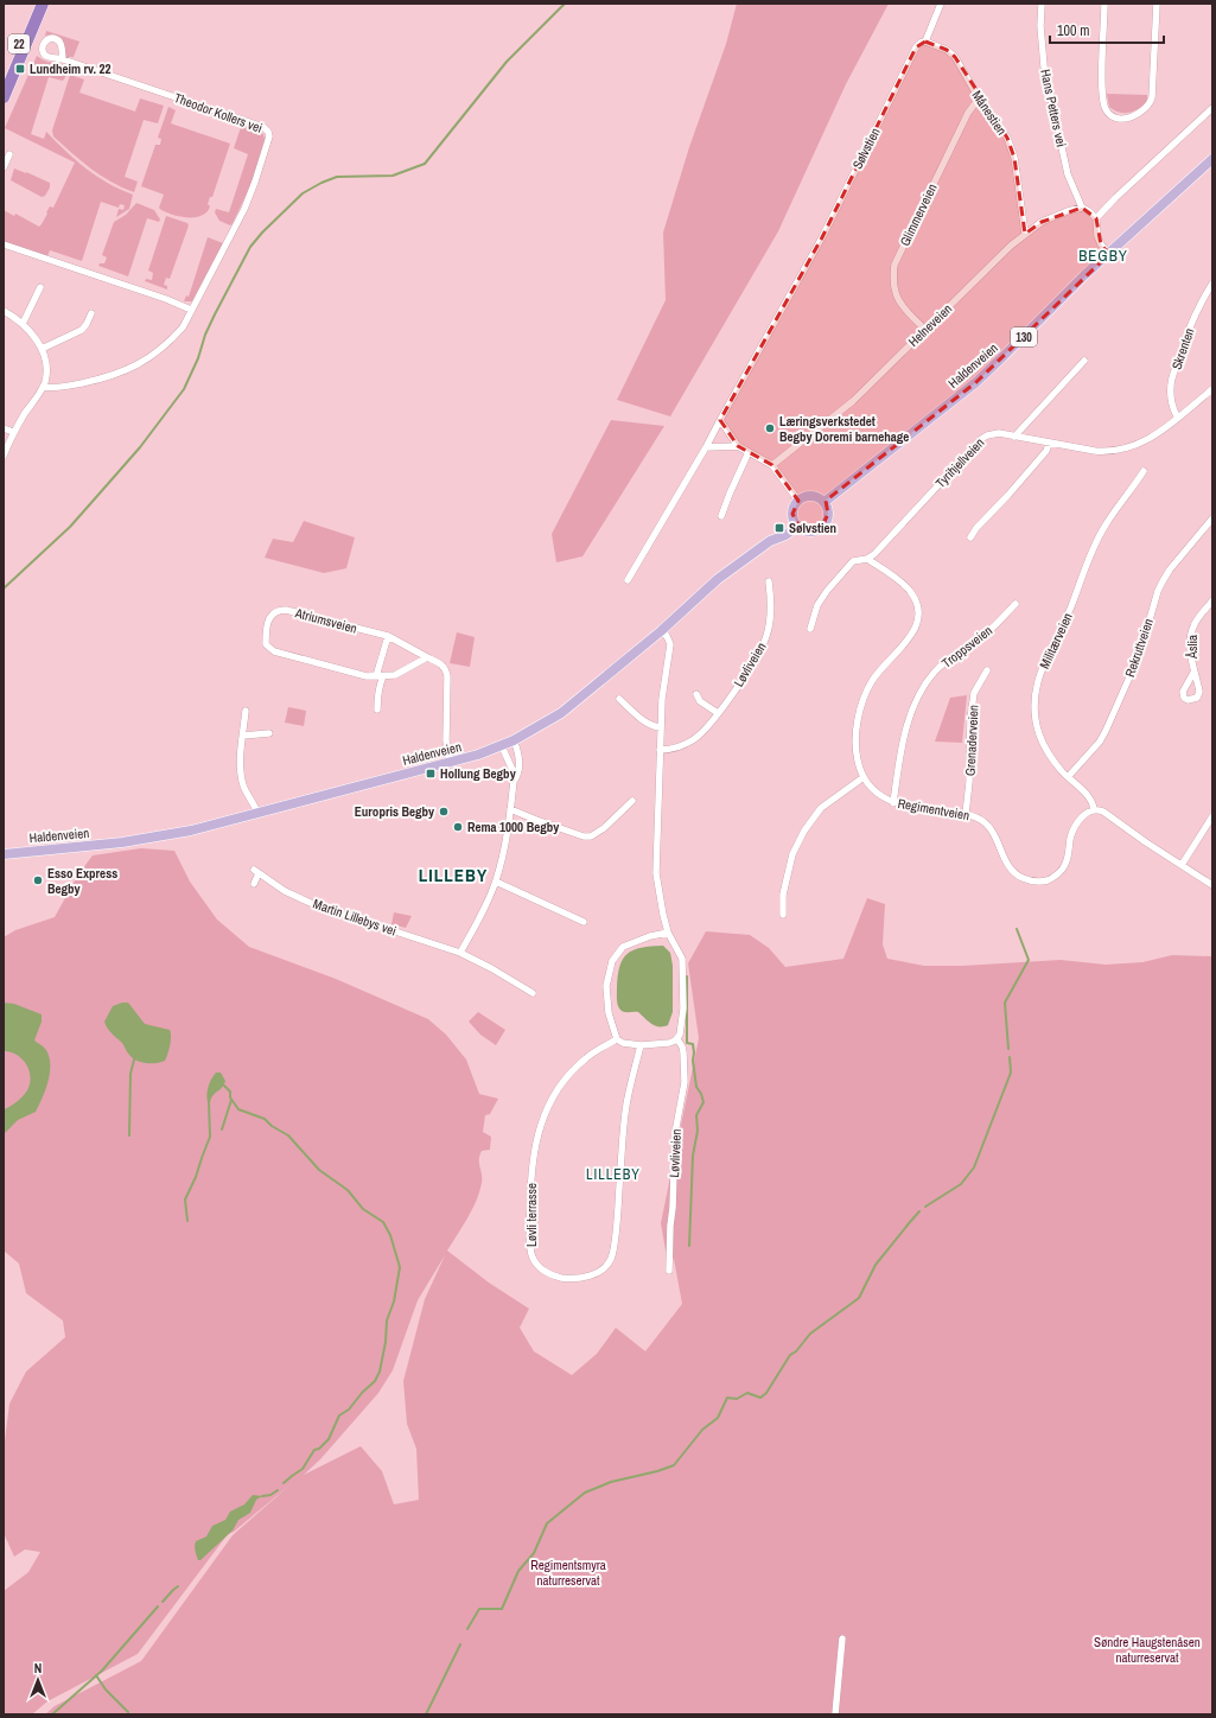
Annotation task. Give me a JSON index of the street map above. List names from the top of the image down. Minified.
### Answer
{"streets":{"highway":["22"],"main road":["130","Haldenveien"],"street":["Hans Petters vei","Theodor Kollers vei","Månestien","Sølvstien","Glimmerveien","Helneveien","Skrenten","Tyrihjellveien","Atriumsveien","Militærveien","Troppsveien","Åslia","Rekruttveien","Løvliveien","Grenaderveien","Regimentveien","Martin Lillebys vei","Løvli terrasse"]},"crossings":[["Hans Petters vei","Helneveien"],["Månestien","Sølvstien"],["Månestien","Glimmerveien"],["Månestien","Helneveien"],["Glimmerveien","Helneveien"],["Skrenten","Tyrihjellveien"],["Haldenveien","Atriumsveien"],["Tyrihjellveien","Regimentveien"],["Militærveien","Rekruttveien"],["Militærveien","Regimentveien"],["Troppsveien","Regimentveien"],["Løvliveien","Løvli terrasse"],["Grenaderveien","Regimentveien"]],"districts":["BEGBY","LILLEBY","LILLEBY"],"parks":["Regimentsmyra naturreservat","Søndre Haugstenåsen naturreservat"],"places":{"transit":["Lundheim rv. 22","Sølvstien","Hollung Begby"],"other":["Læringsverkstedet Begby Doremi barnehage","Europris Begby","Rema 1000 Begby","Esso Express Begby"]},"scale_bar":"100 m","north":"top"}
